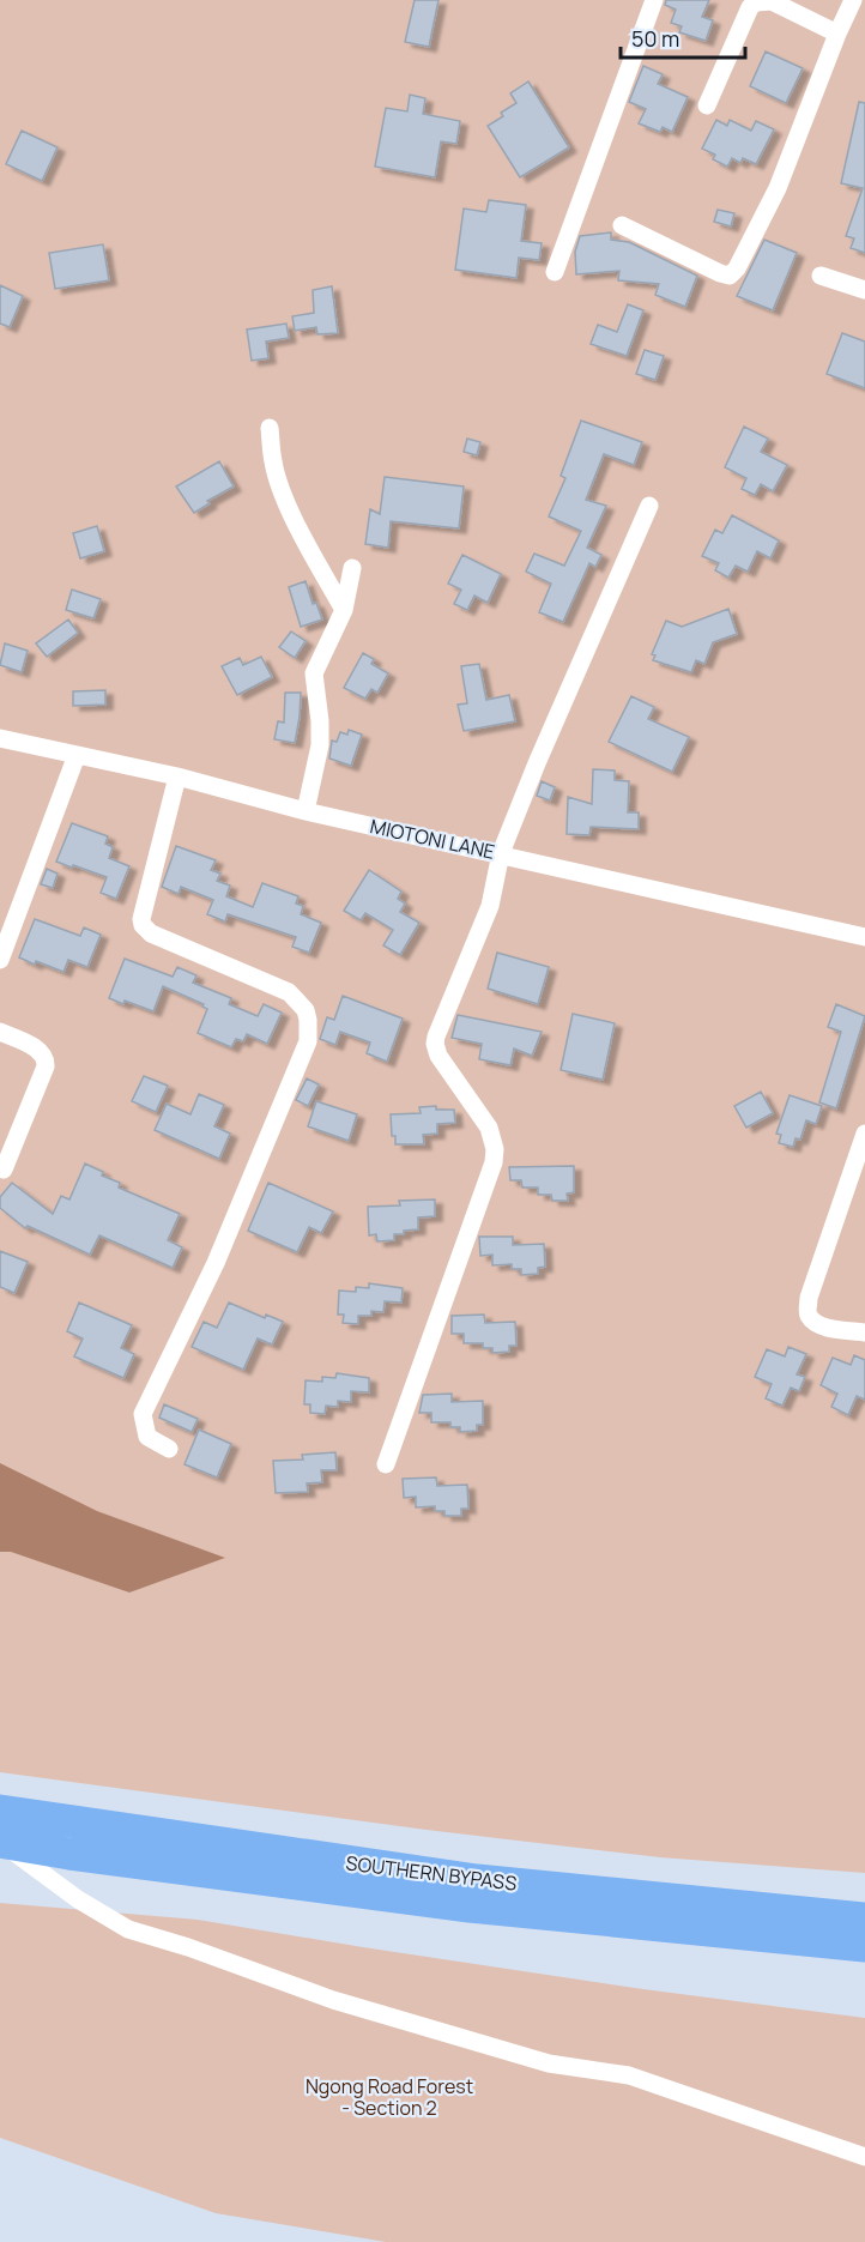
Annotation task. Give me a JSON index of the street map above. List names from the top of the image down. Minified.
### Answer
{"streets":{"highway":["SOUTHERN BYPASS"],"street":["MIOTONI LANE"]},"parks":["Ngong Road Forest - Section 2"],"scale_bar":"50 m"}
